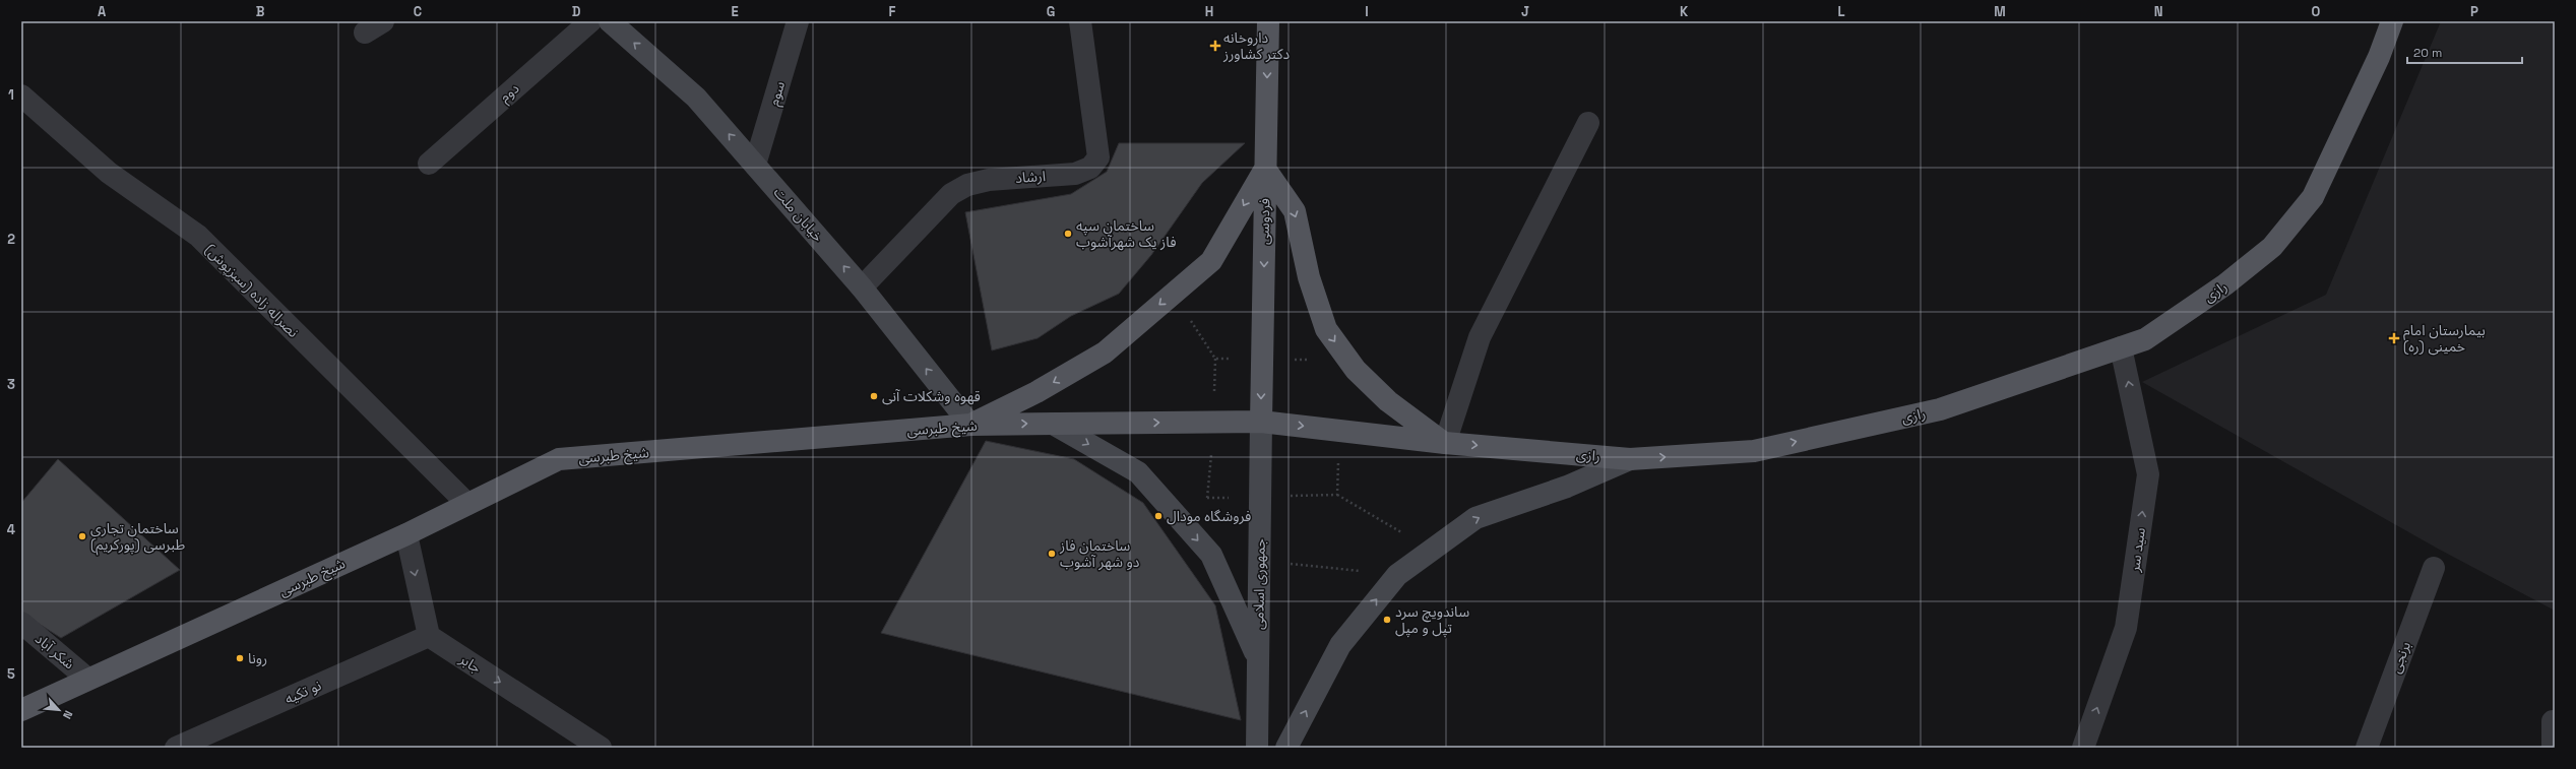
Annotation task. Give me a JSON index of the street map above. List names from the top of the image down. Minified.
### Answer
{"streets":{"main road":["خیابان ملت","فردوسی","رازی","شیخ طبرسی","جمهوری اسلامی"],"street":["دوم","سوم","ارشاد","نصراله زاده (سبزپوش)","سید سر","شکر آباد","برنجی","جابر","نو تکیه"]},"crossings":[["سوم","خیابان ملت"],["ارشاد","خیابان ملت"],["خیابان ملت","شیخ طبرسی"],["فردوسی","رازی"],["فردوسی","شیخ طبرسی"],["فردوسی","جمهوری اسلامی"],["نصراله زاده (سبزپوش)","شیخ طبرسی"],["رازی","شیخ طبرسی"],["رازی","سید سر"],["رازی","جمهوری اسلامی"],["شیخ طبرسی","جمهوری اسلامی"],["شیخ طبرسی","شکر آباد"],["جابر","نو تکیه"]],"one_way":["خیابان ملت","فردوسی","رازی","سید سر","جابر"],"places":{"health":["داروخانه دکتر کشاورز","بیمارستان امام خمینی (ره)"],"other":["ساختمان سپه فاز یک شهرآشوب","قهوه وشکلات آنی","فروشگاه مودال","ساختمان تجاری طبرسی (پورکریم)","ساختمان فاز دو شهر آشوب","ساندویچ سرد تپل و مپل","رونا"]},"scale_bar":"20 m","north":"bottom right","grid":{"columns":["A","B","C","D","E","F","G","H","I","J","K","L","M","N","O","P"],"rows":["1","2","3","4","5"]}}
